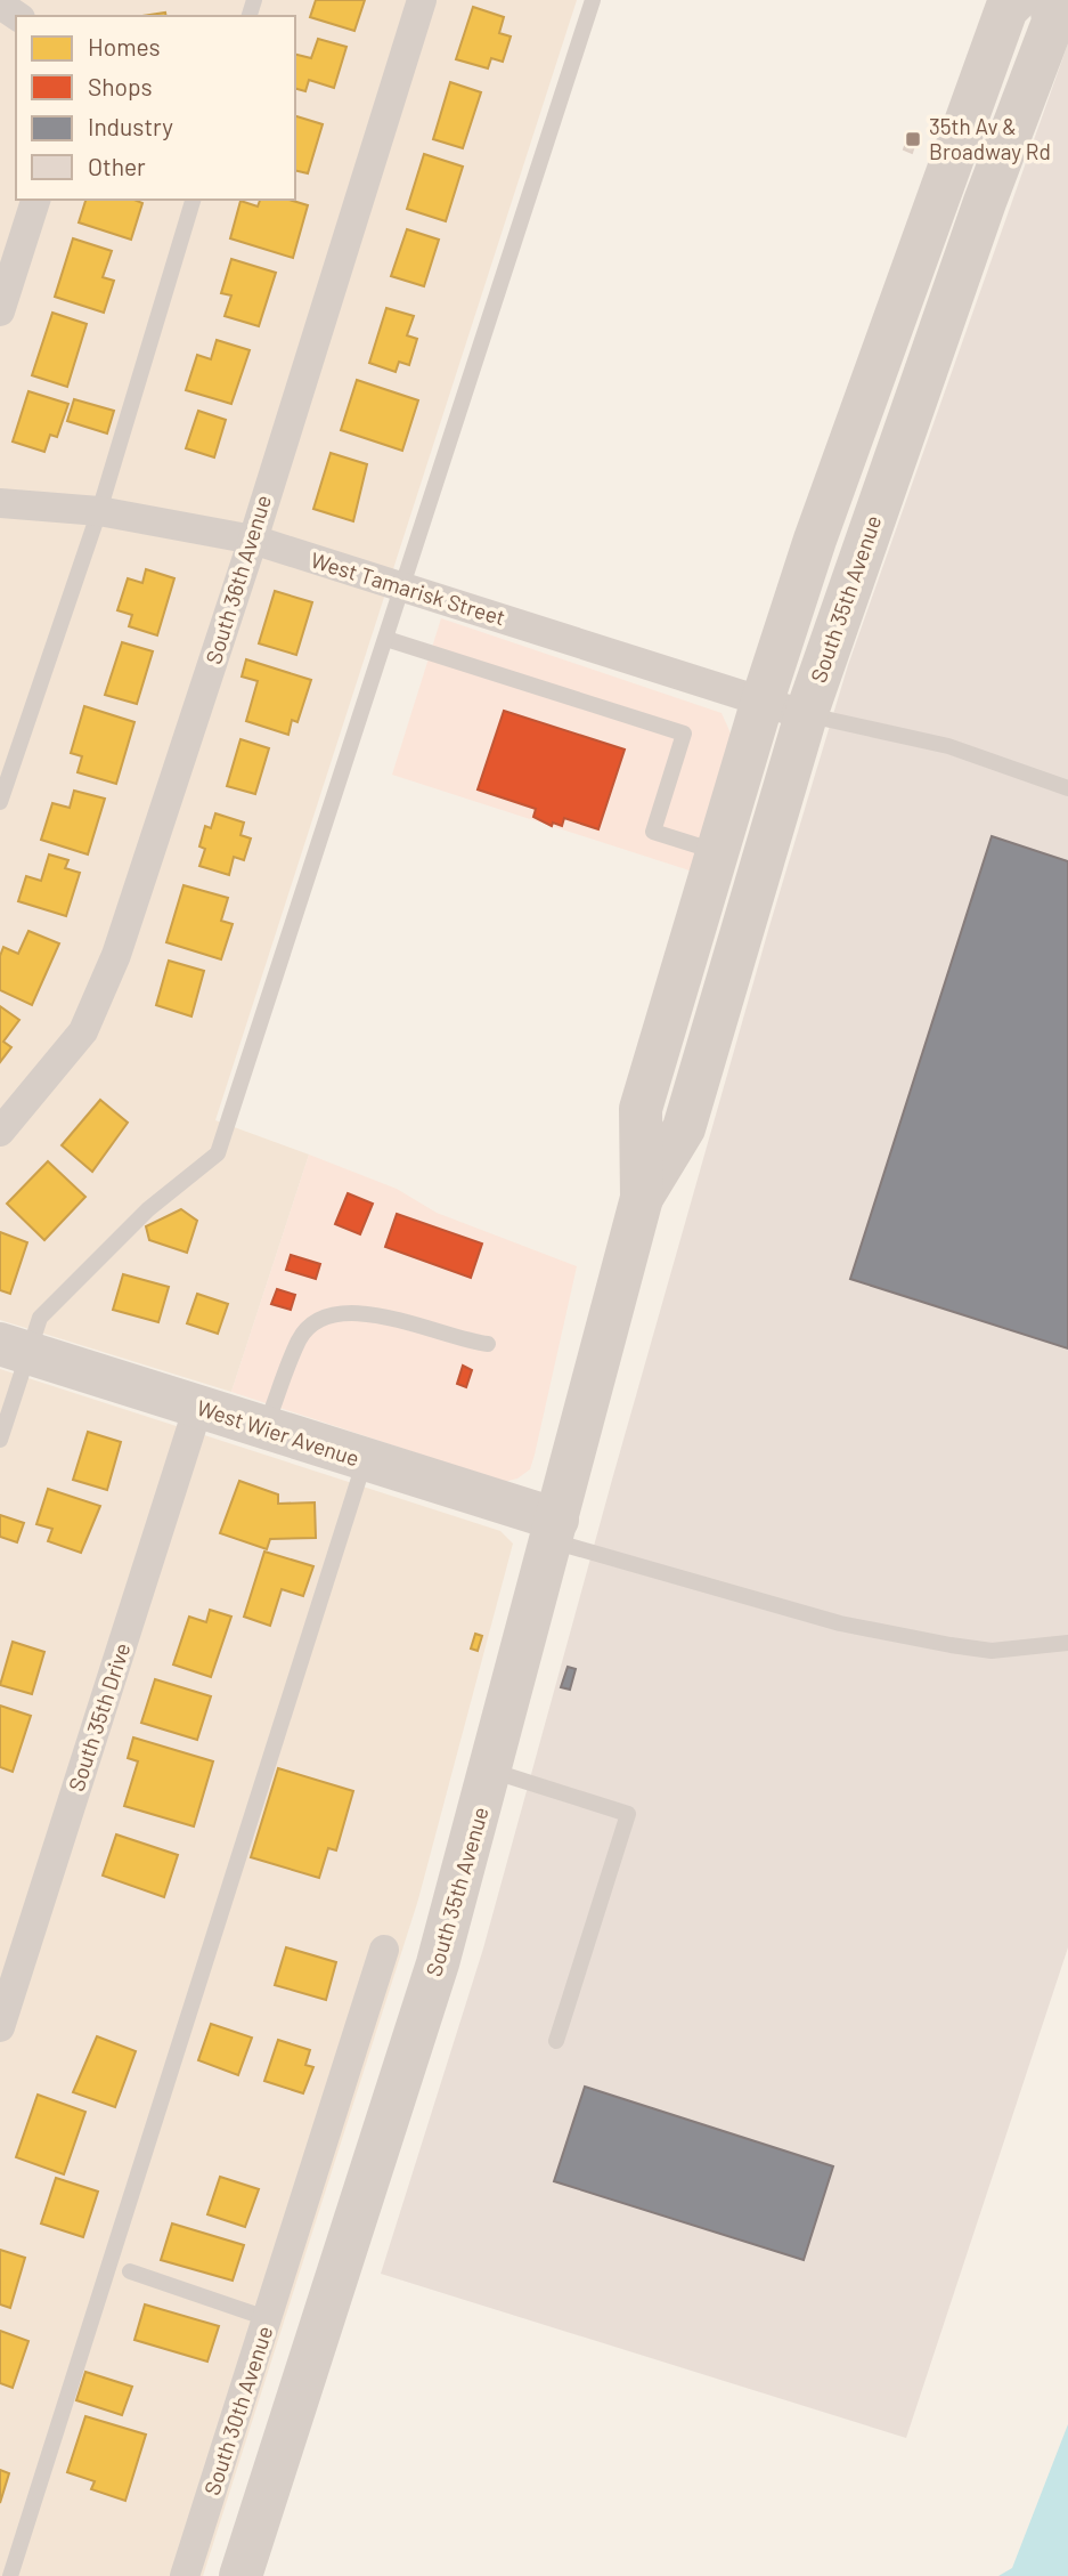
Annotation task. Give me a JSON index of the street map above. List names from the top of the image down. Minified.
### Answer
{"streets":{"main road":["South 35th Avenue","West Wier Avenue"],"street":["South 36th Avenue","West Tamarisk Street","South 35th Drive","South 30th Avenue"]},"crossings":[["South 36th Avenue","West Tamarisk Street"],["West Tamarisk Street","South 35th Avenue"],["South 35th Avenue","West Wier Avenue"],["West Wier Avenue","South 35th Drive"]],"places":{"transit":["35th Av & Broadway Rd"]},"legend":["Homes","Shops","Industry","Other"]}
